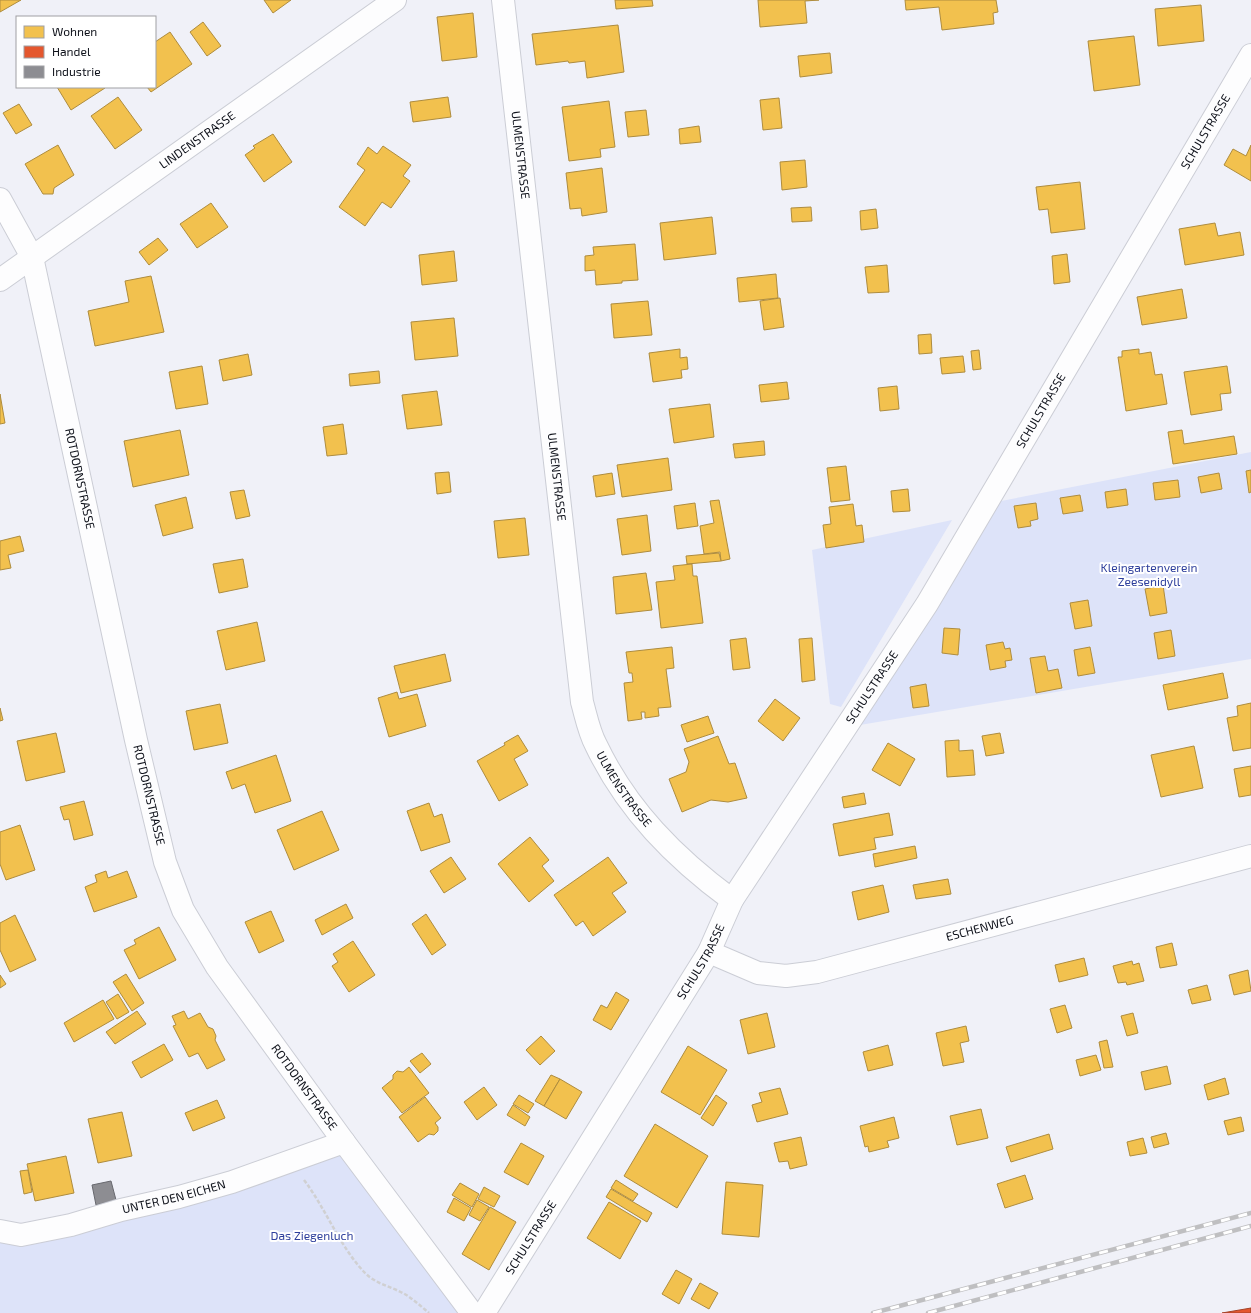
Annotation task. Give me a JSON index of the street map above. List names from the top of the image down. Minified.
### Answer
{"streets":{"street":["SCHULSTRASSE","LINDENSTRASSE","ULMENSTRASSE","ROTDORNSTRASSE","ESCHENWEG","UNTER DEN EICHEN"]},"crossings":[["SCHULSTRASSE","ULMENSTRASSE"],["SCHULSTRASSE","ESCHENWEG"],["LINDENSTRASSE","ROTDORNSTRASSE"],["ROTDORNSTRASSE","UNTER DEN EICHEN"]],"parks":["Kleingartenverein Zeesenidyll","Das Ziegenluch"],"legend":["Wohnen","Handel","Industrie"]}
